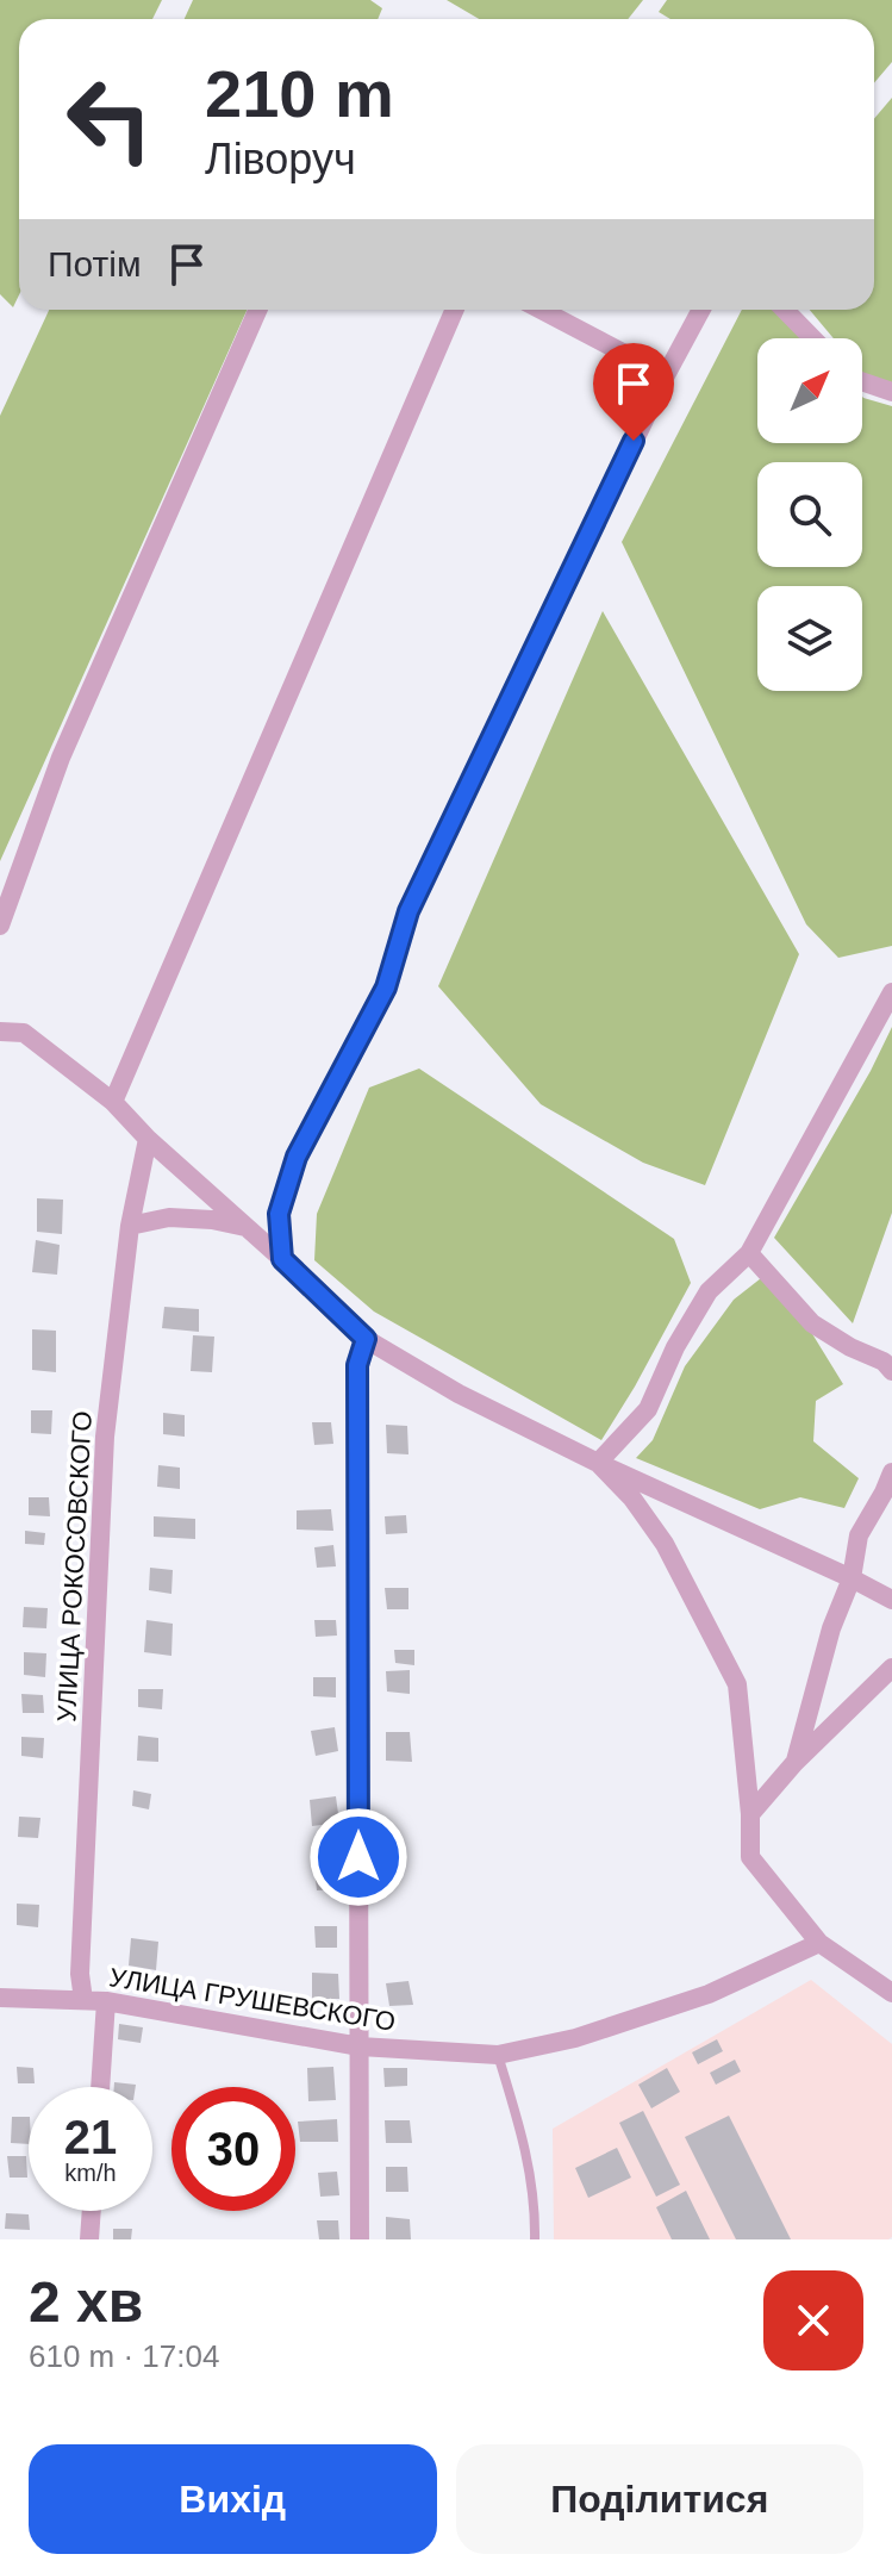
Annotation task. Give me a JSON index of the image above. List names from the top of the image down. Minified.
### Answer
{"streets":{"street":["УЛИЦА РОКОСОВСКОГО","УЛИЦА ГРУШЕВСКОГО"]},"crossings":[["УЛИЦА РОКОСОВСКОГО","УЛИЦА ГРУШЕВСКОГО"]],"north":"top right","page":{"turn":["210 m","Ліворуч"],"then":"Потім","speed":"21 km/h","limit":"30","heading":["2 хв","610 m · 17:04"],"buttons":["Вихід","Поділитися"]}}
